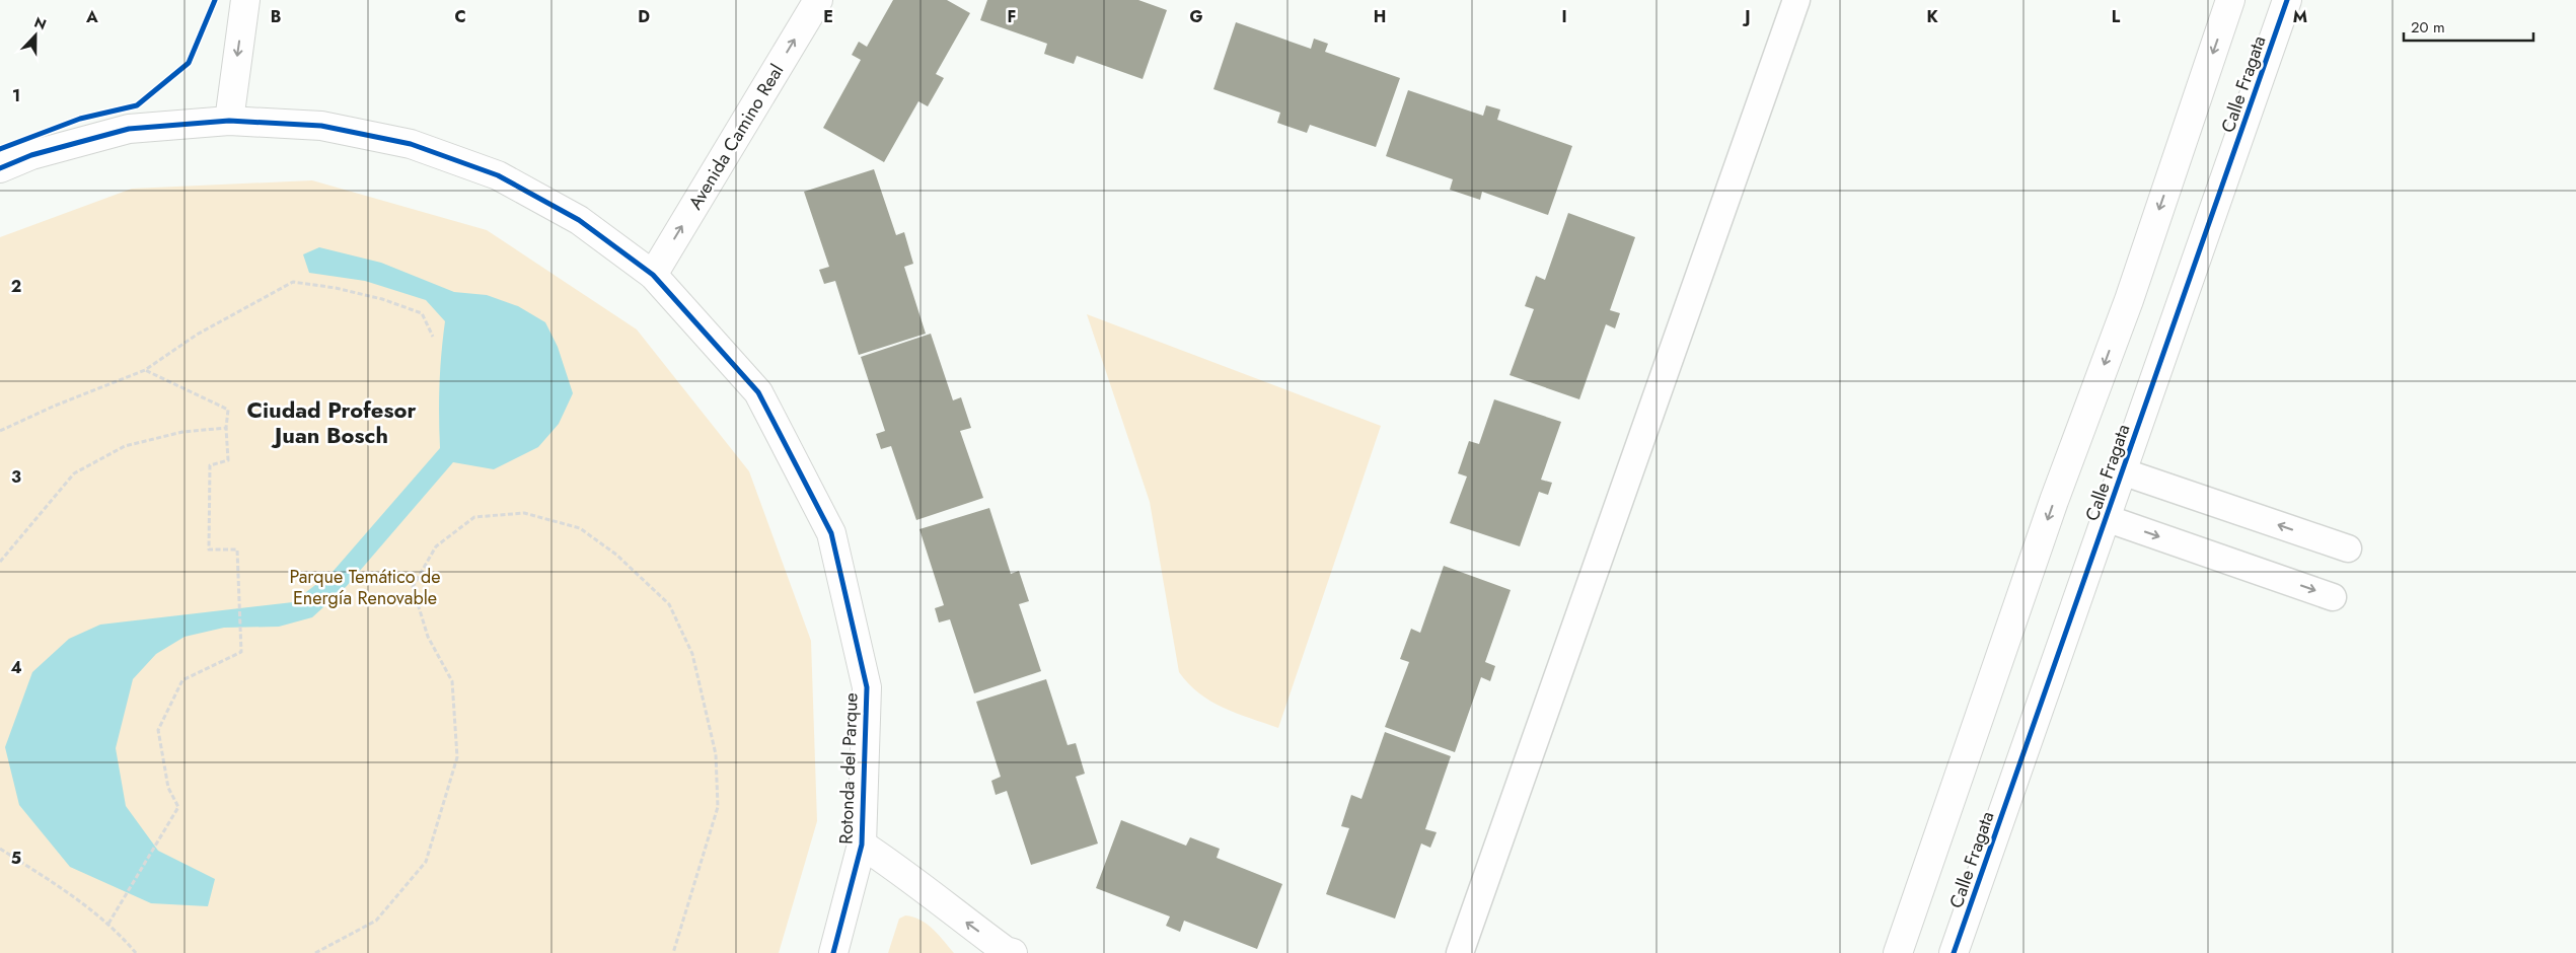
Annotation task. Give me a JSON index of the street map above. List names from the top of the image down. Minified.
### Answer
{"streets":{"street":["Calle Fragata","Avenida Camino Real","Rotonda del Parque"]},"crossings":[["Avenida Camino Real","Rotonda del Parque"]],"one_way":["Avenida Camino Real"],"districts":["Ciudad Profesor Juan Bosch"],"parks":["Parque Temático de Energía Renovable"],"scale_bar":"20 m","north":"top","grid":{"columns":["A","B","C","D","E","F","G","H","I","J","K","L","M"],"rows":["1","2","3","4","5"]}}
